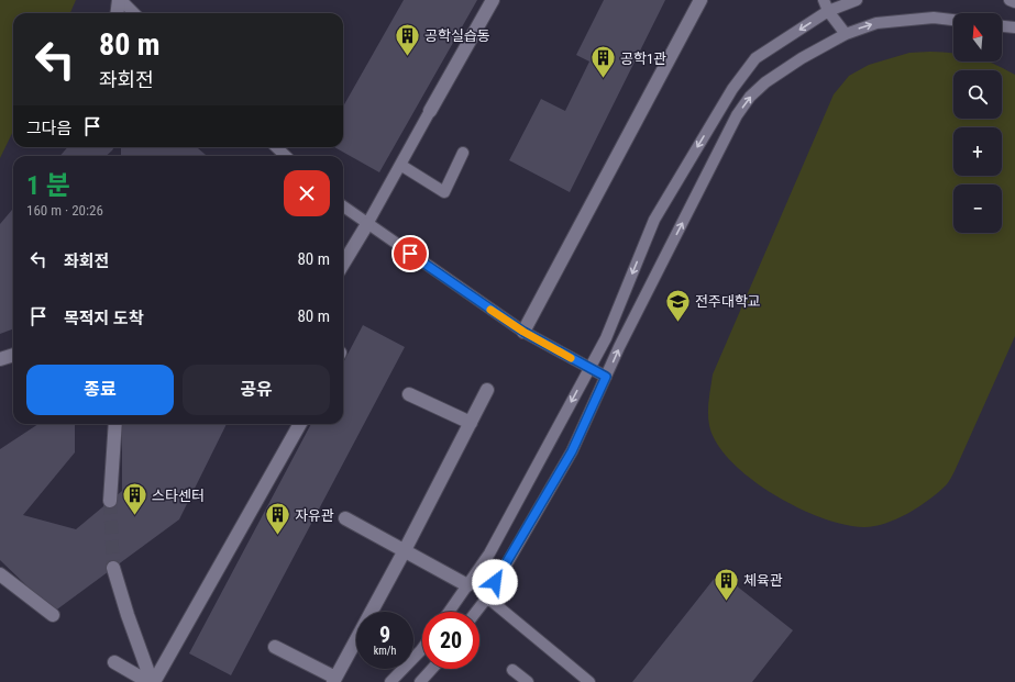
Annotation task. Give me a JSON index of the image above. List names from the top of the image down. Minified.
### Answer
{"places":{"building":["공학실습동","공학1관","스타센터","자유관","체육관"],"school or university":["전주대학교"]},"north":"top","page":{"map_buttons":["+","−"],"turn":["80 m","좌회전"],"then":"그다음","heading":["1 분","160 m · 20:26"],"list":[{"name":"좌회전","value":"80 m"},{"name":"목적지 도착","value":"80 m"}],"buttons":["종료","공유"],"speed":"9 km/h","limit":"20"}}
